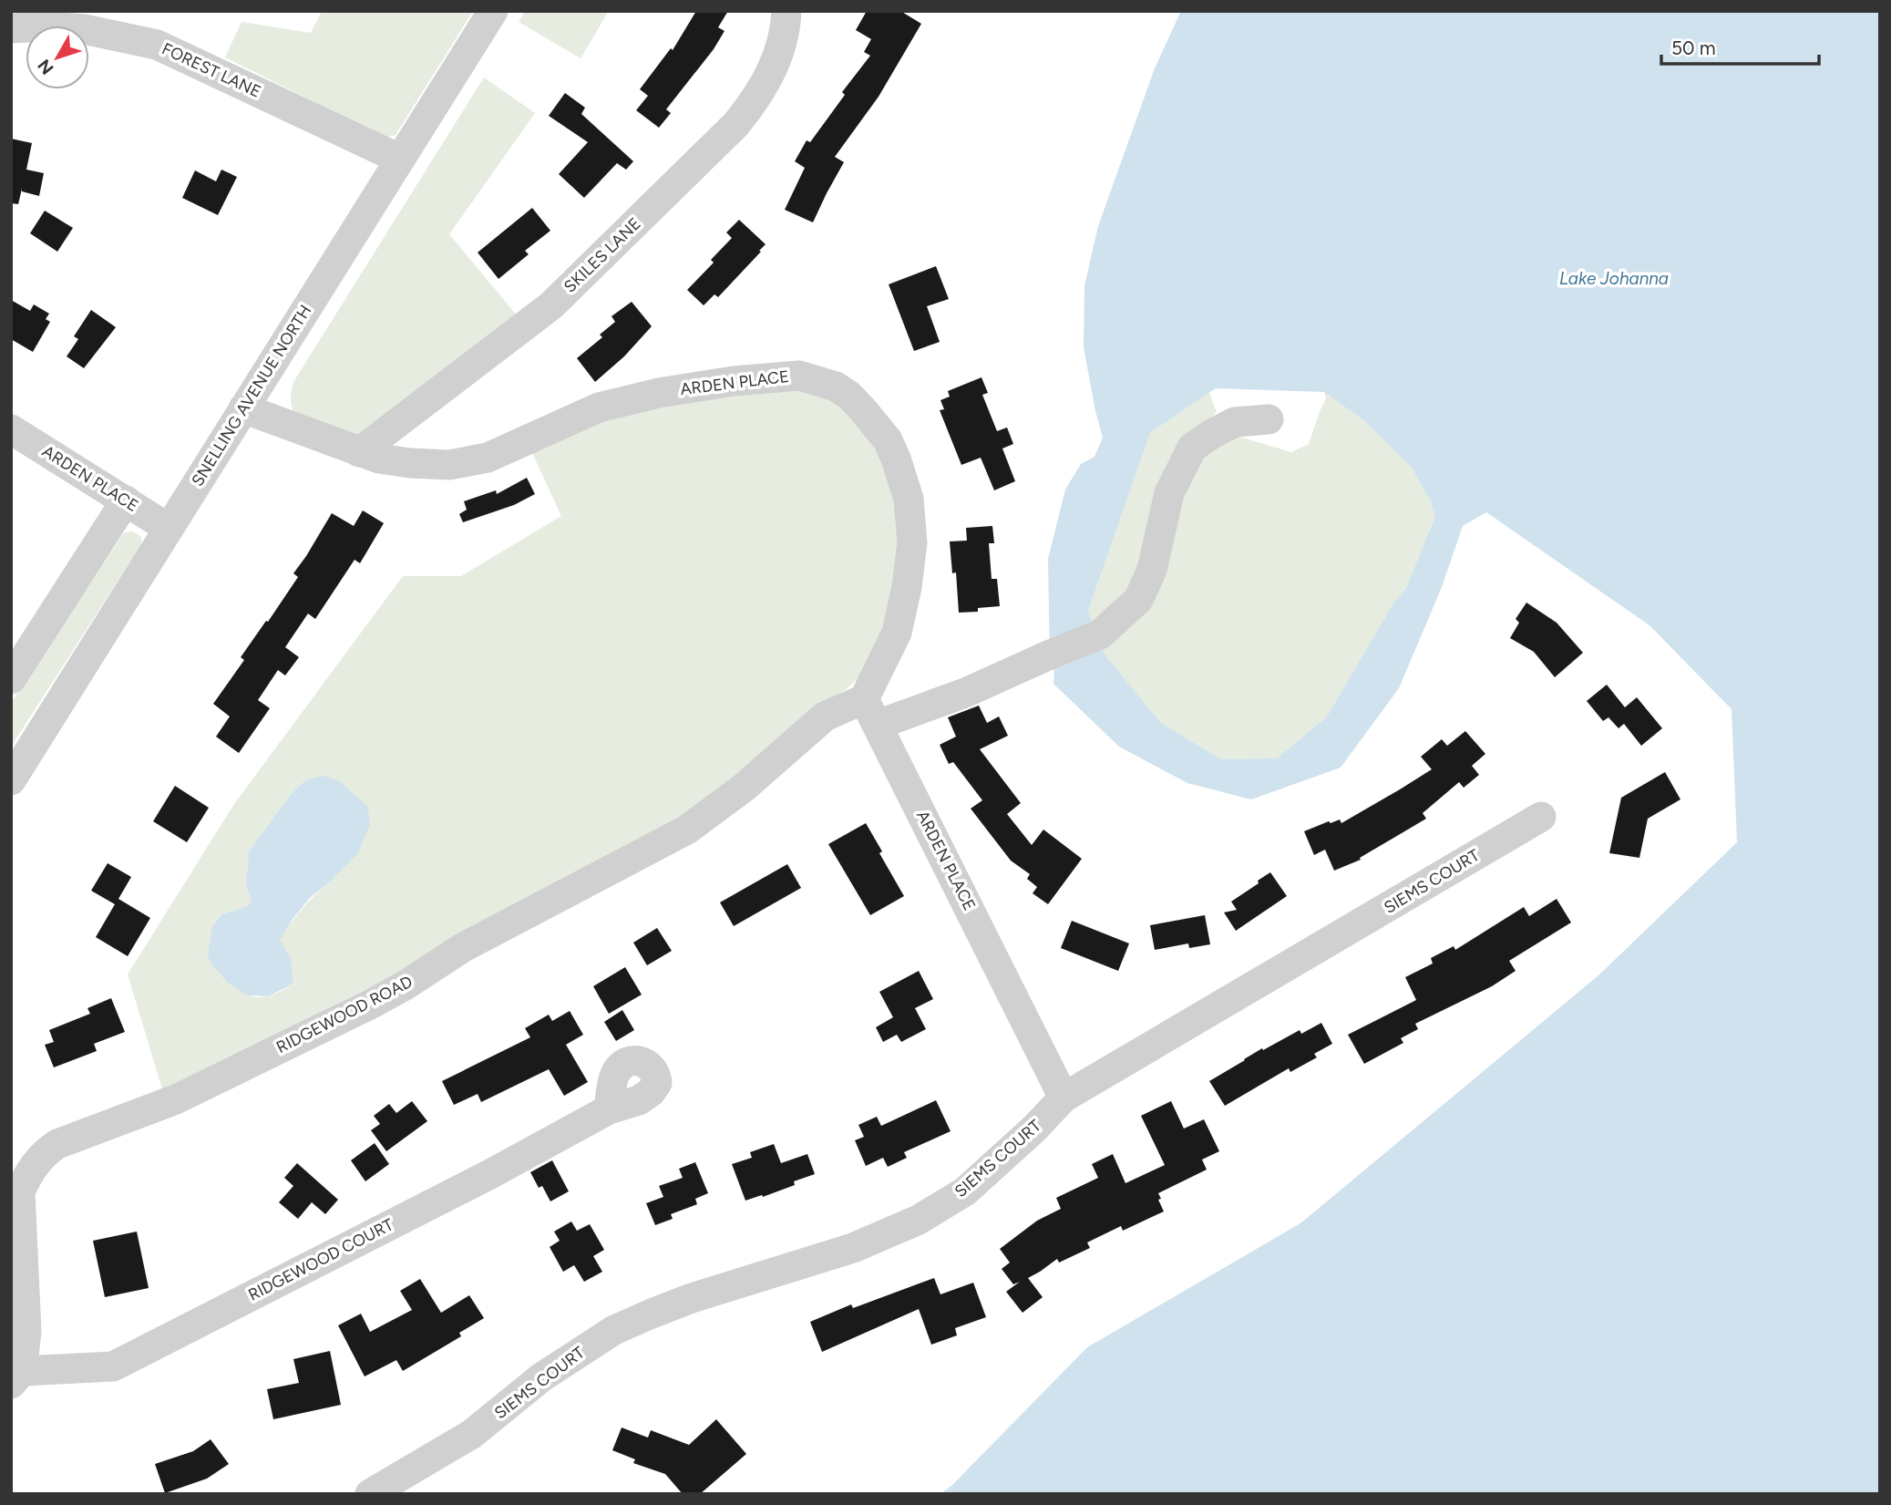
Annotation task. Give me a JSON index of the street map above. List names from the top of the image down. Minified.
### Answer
{"streets":{"street":["FOREST LANE","SKILES LANE","ARDEN PLACE","SNELLING AVENUE NORTH","SIEMS COURT","RIDGEWOOD ROAD","RIDGEWOOD COURT"]},"crossings":[["FOREST LANE","SNELLING AVENUE NORTH"],["SKILES LANE","ARDEN PLACE"],["ARDEN PLACE","SNELLING AVENUE NORTH"],["ARDEN PLACE","SIEMS COURT"],["ARDEN PLACE","RIDGEWOOD ROAD"],["RIDGEWOOD ROAD","RIDGEWOOD COURT"]],"water":["Lake Johanna"],"scale_bar":"50 m","north":"bottom left"}
